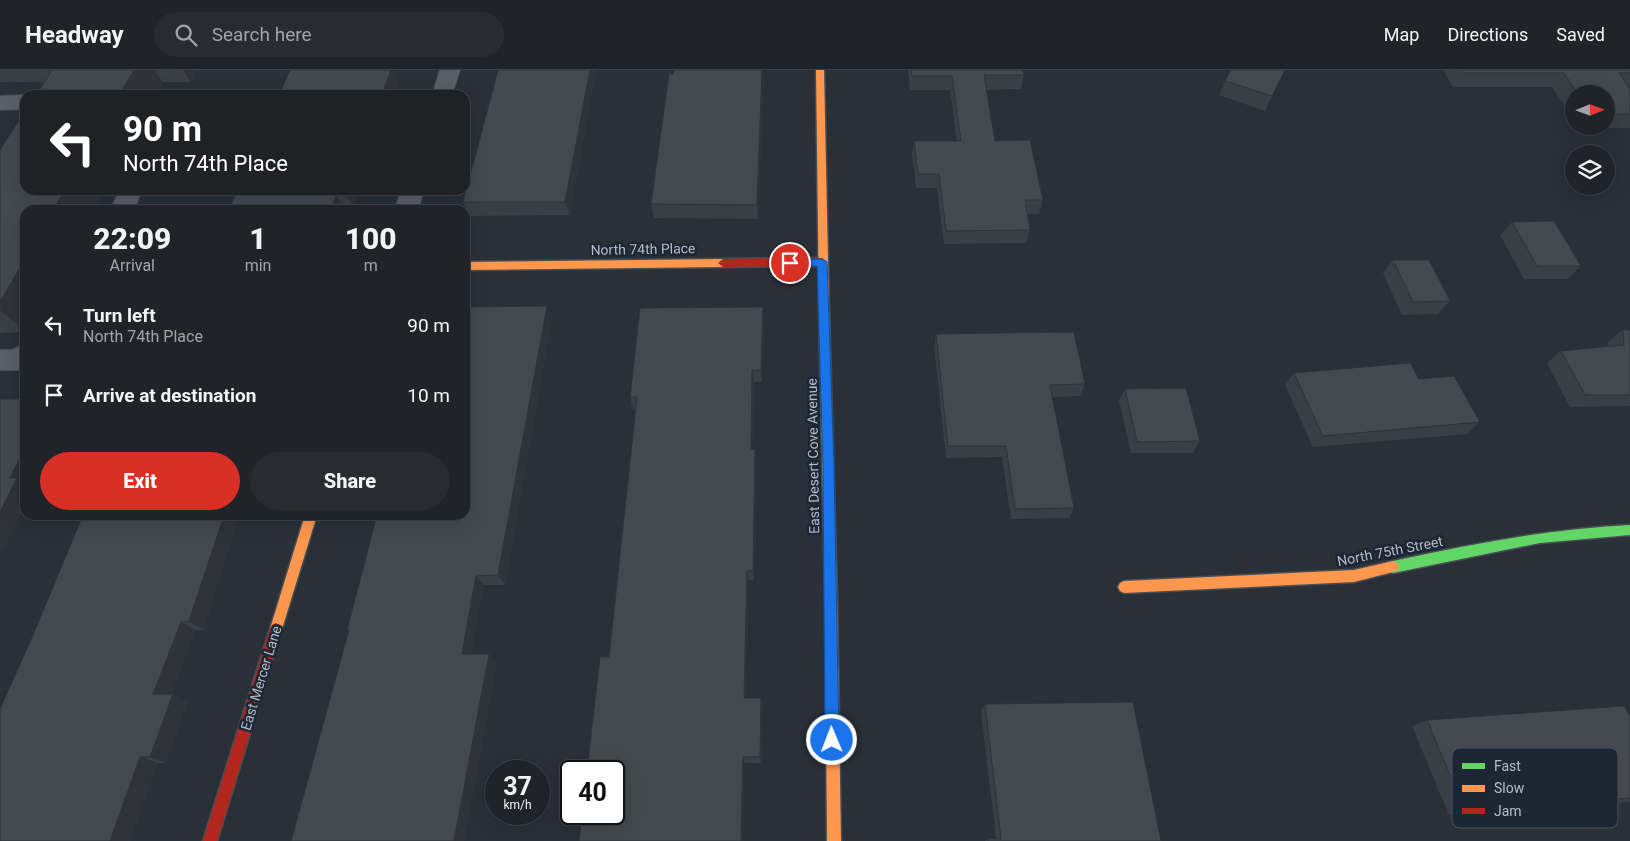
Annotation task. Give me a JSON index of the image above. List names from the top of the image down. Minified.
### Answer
{"streets":{"street":["North 74th Place","East Desert Cove Avenue","North 75th Street","East Mercer Lane"]},"crossings":[["North 74th Place","East Desert Cove Avenue"]],"legend":["Fast","Slow","Jam"],"north":"right","page":{"header":"Headway","search":"Search here","nav":["Map","Directions","Saved"],"turn":["90 m","North 74th Place"],"eta":["22:09","Arrival","1","min","100","m"],"list":[{"name":"Turn left","note":"North 74th Place","value":"90 m"},{"name":"Arrive at destination","value":"10 m"}],"buttons":["Exit","Share"],"speed":"37 km/h","limit":"40"}}
